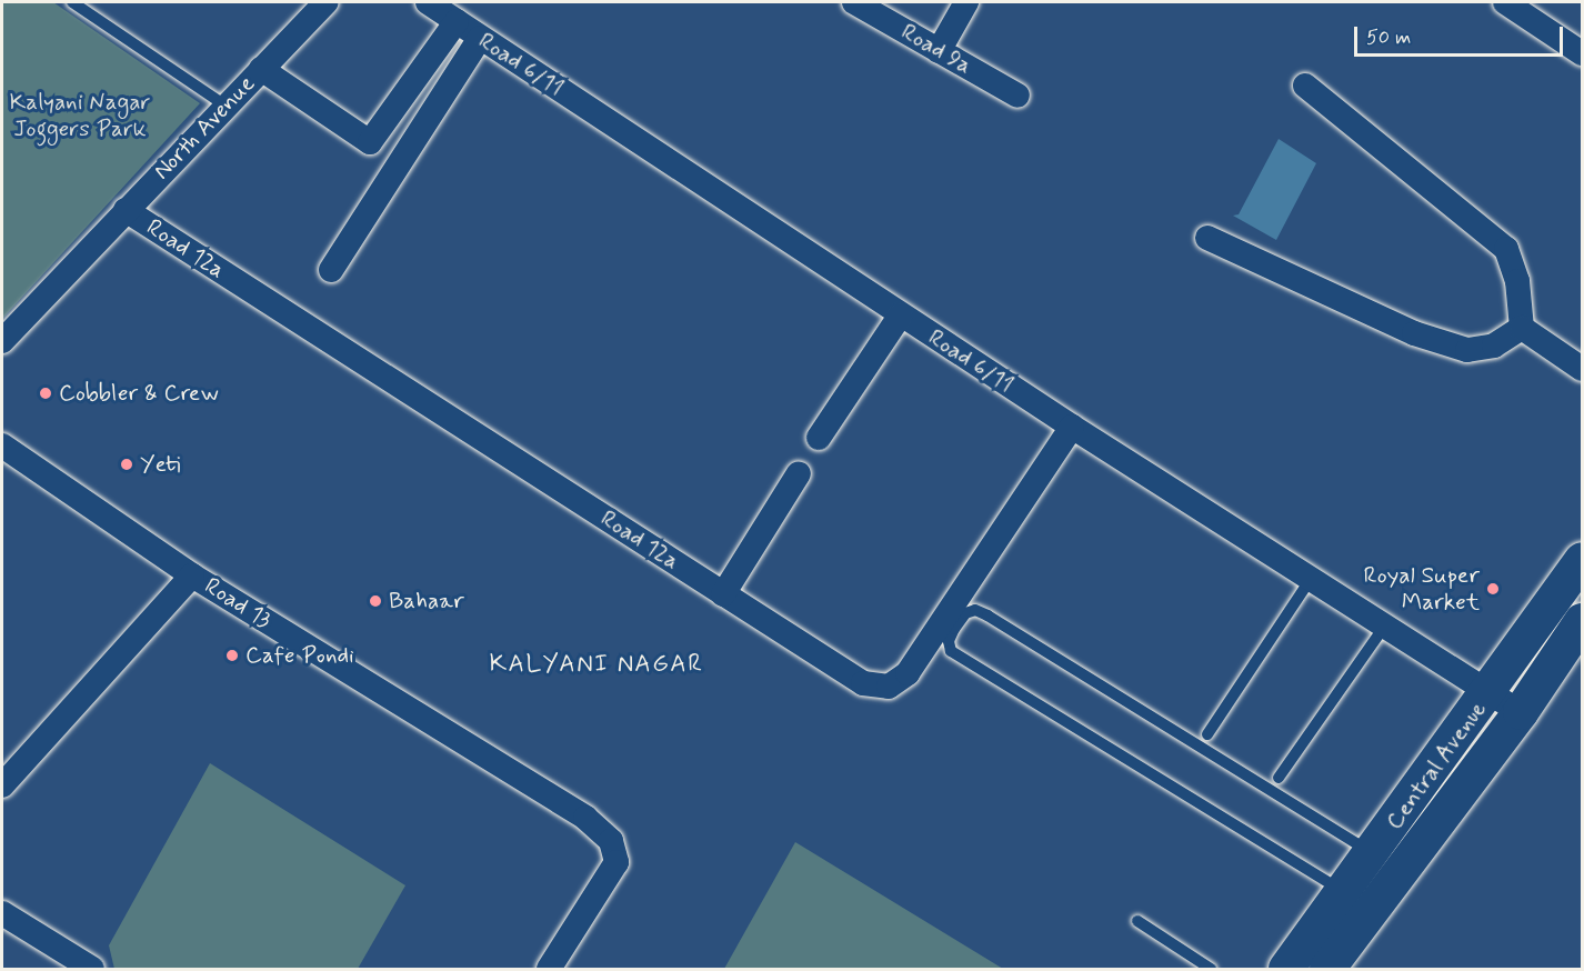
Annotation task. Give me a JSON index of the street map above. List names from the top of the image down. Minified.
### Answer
{"streets":{"street":["Road 9a","Road 6/11","North Avenue","Road 12a","Road 13","Central Avenue"]},"crossings":[["Road 6/11","Road 12a"],["Road 6/11","Central Avenue"],["North Avenue","Road 12a"]],"districts":["KALYANI NAGAR"],"parks":["Kalyani Nagar Joggers Park"],"places":["Cobbler & Crew","Yeti","Royal Super Market","Bahaar","Cafe Pondi"],"scale_bar":"50 m"}
